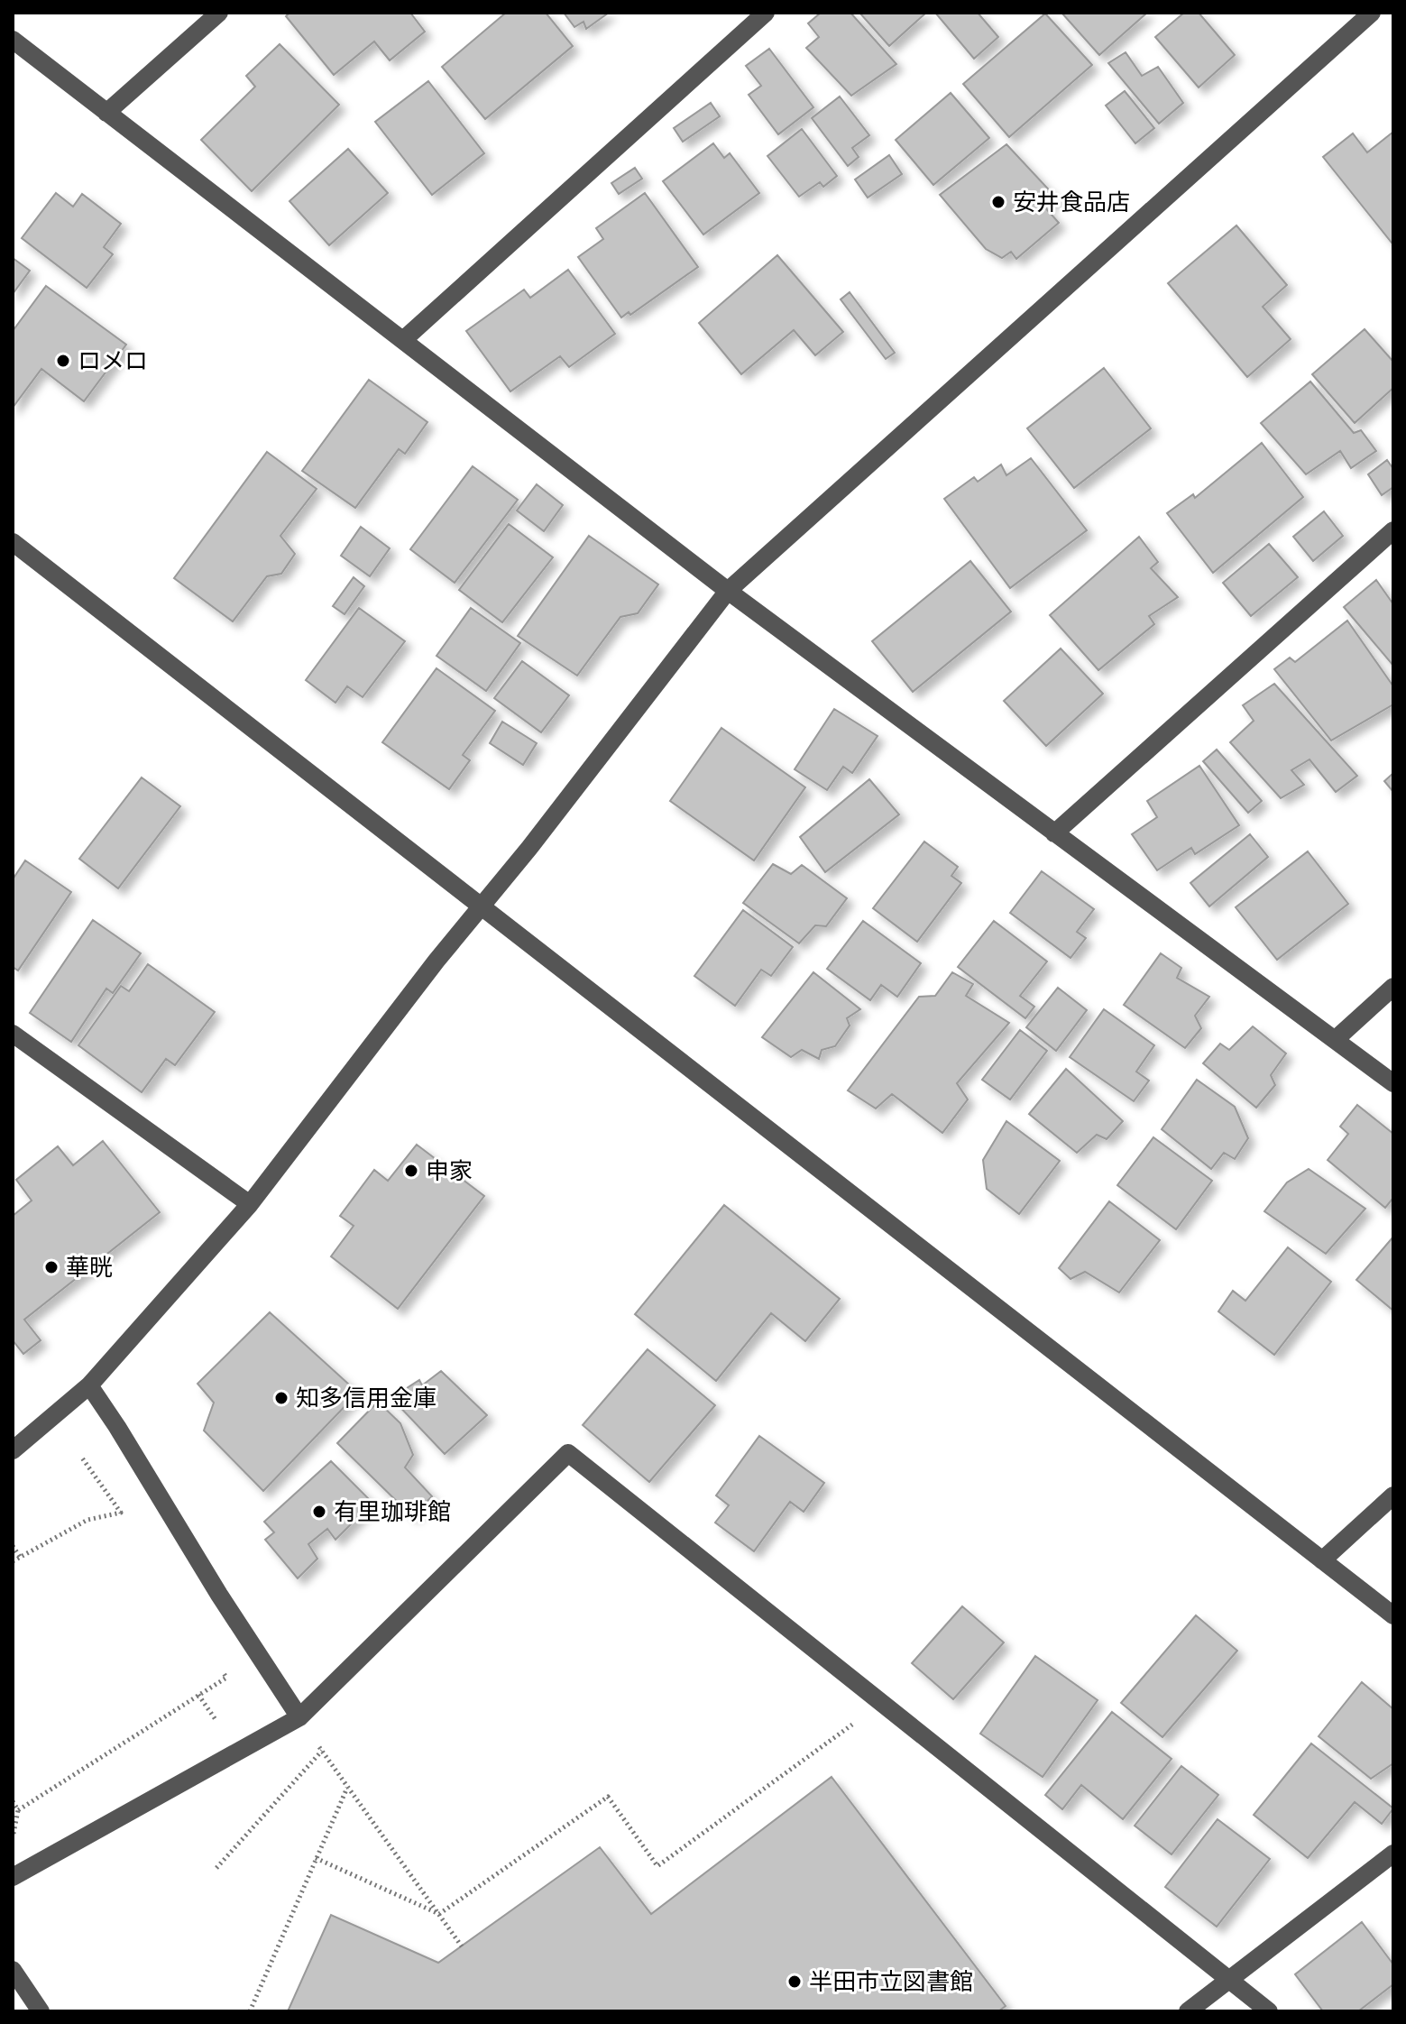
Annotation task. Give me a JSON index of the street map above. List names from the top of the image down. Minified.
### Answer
{"places":["安井食品店","ロメロ","申家","華晄","知多信用金庫","有里珈琲館","半田市立図書館"]}
